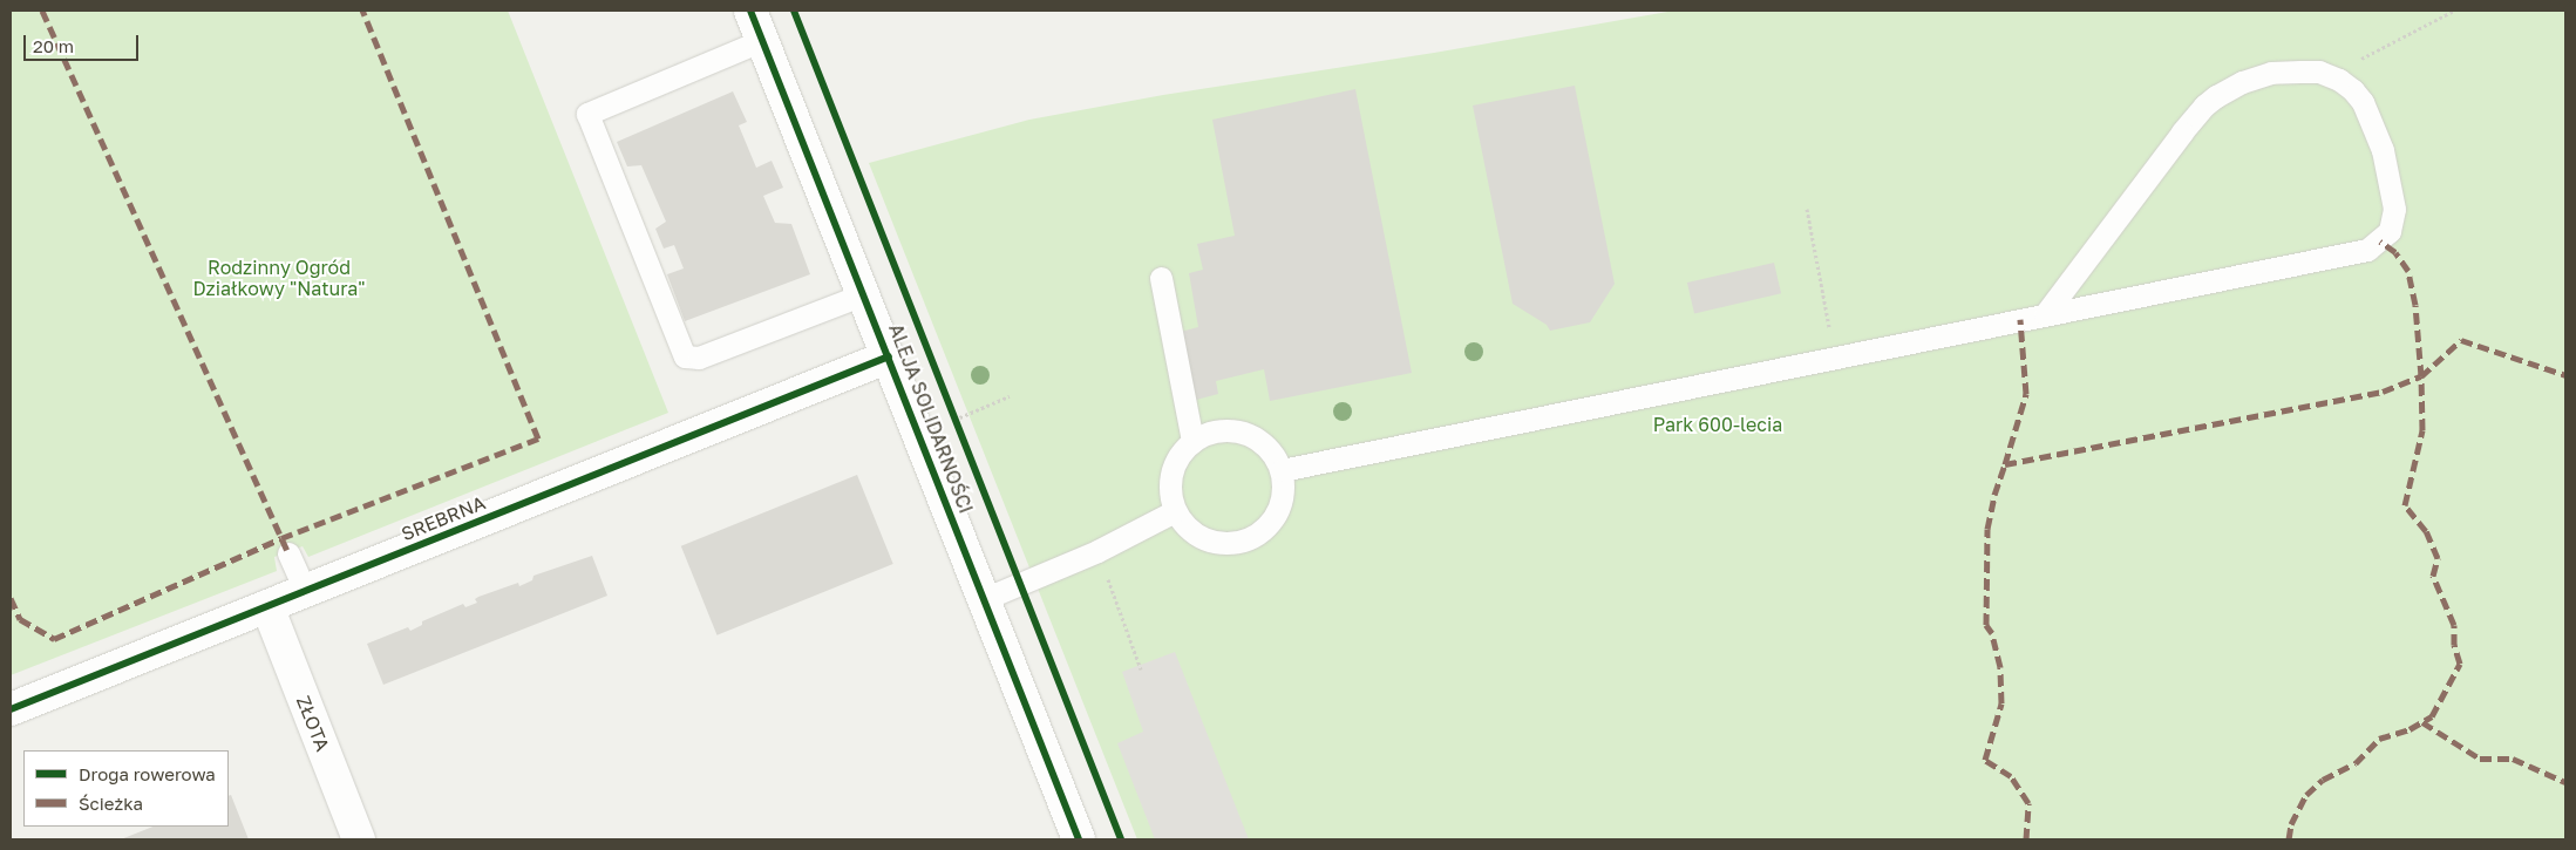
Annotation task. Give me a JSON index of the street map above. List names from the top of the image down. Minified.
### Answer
{"streets":{"street":["ALEJA SOLIDARNOŚCI","SREBRNA","ZŁOTA"]},"crossings":[["ALEJA SOLIDARNOŚCI","SREBRNA"],["SREBRNA","ZŁOTA"]],"parks":["Rodzinny Ogród Działkowy \"Natura\"","Park 600-lecia"],"legend":["Droga rowerowa","Ścieżka"],"scale_bar":"20 m"}
